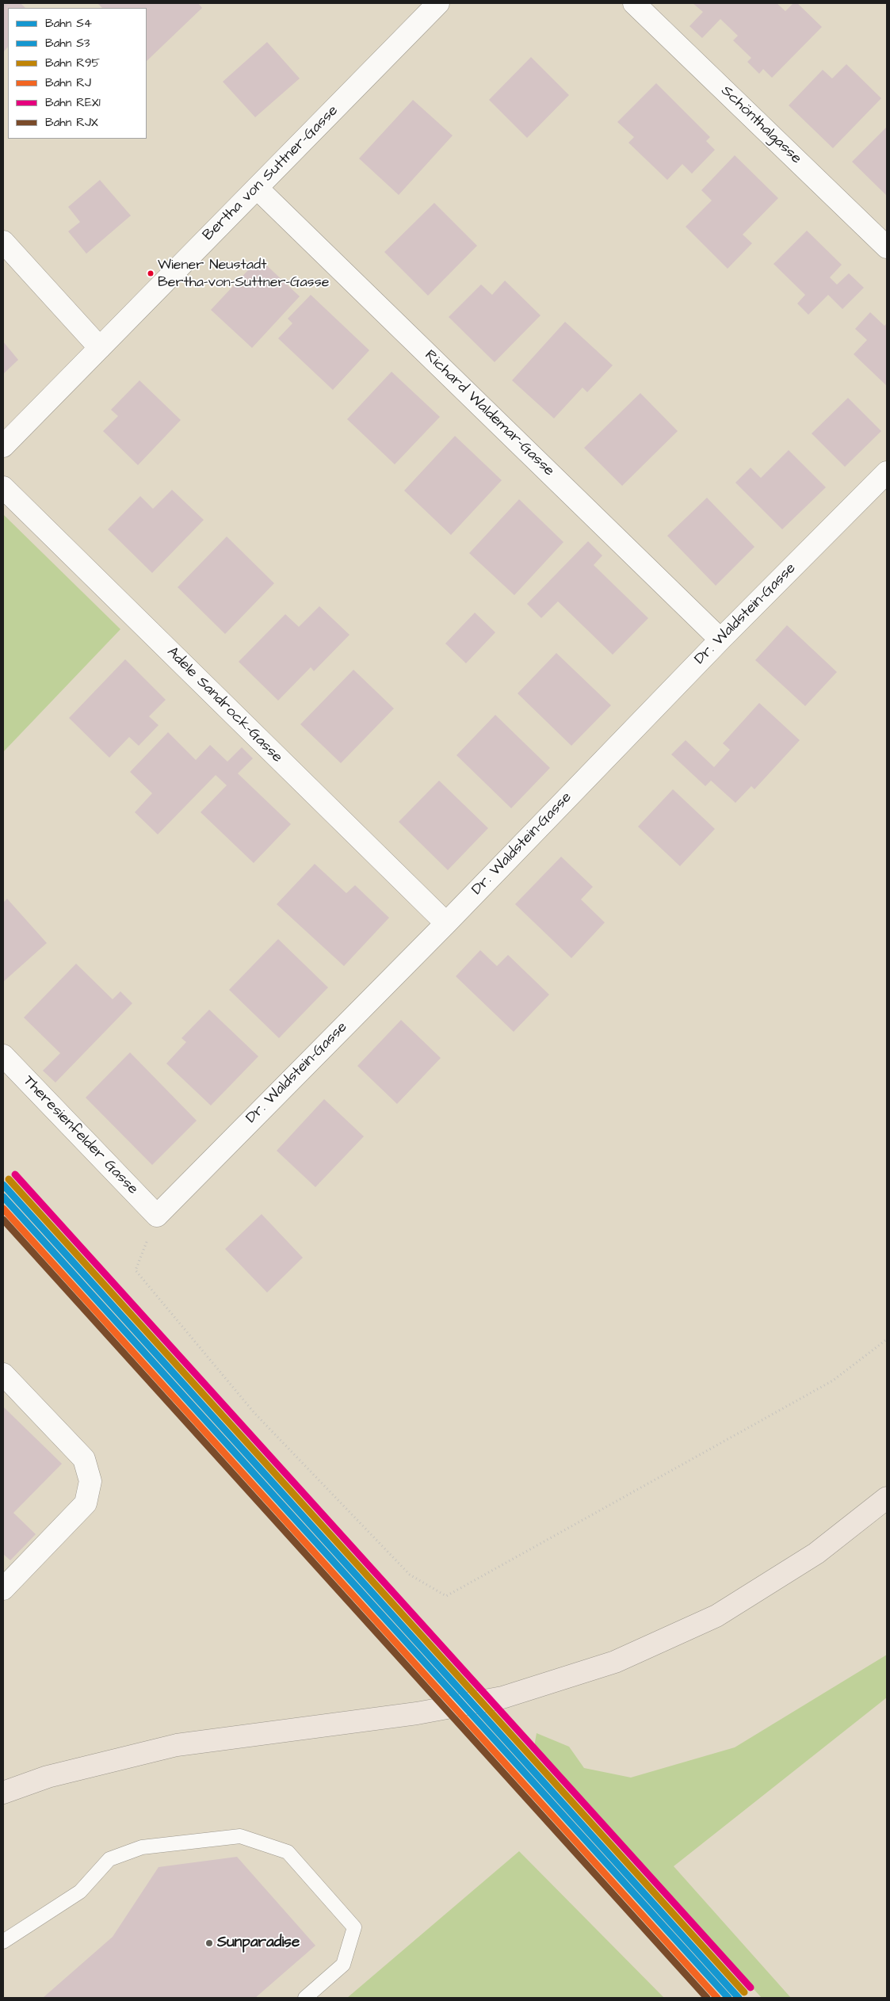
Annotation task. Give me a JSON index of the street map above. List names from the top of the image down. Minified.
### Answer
{"streets":{"street":["Schönthalgasse","Bertha von Suttner-Gasse","Richard Waldemar-Gasse","Dr. Waldstein-Gasse","Adele Sandrock-Gasse","Theresienfelder Gasse"]},"crossings":[["Bertha von Suttner-Gasse","Richard Waldemar-Gasse"],["Richard Waldemar-Gasse","Dr. Waldstein-Gasse"],["Dr. Waldstein-Gasse","Adele Sandrock-Gasse"],["Dr. Waldstein-Gasse","Theresienfelder Gasse"]],"places":["Wiener Neustadt Bertha-von-Suttner-Gasse","Sunparadise"],"lines":["rail line REX1","rail line R95","rail line S4","rail line S3","rail line RJ","rail line RJX"],"legend":["Bahn S4","Bahn S3","Bahn R95","Bahn RJ","Bahn REX1","Bahn RJX"]}
